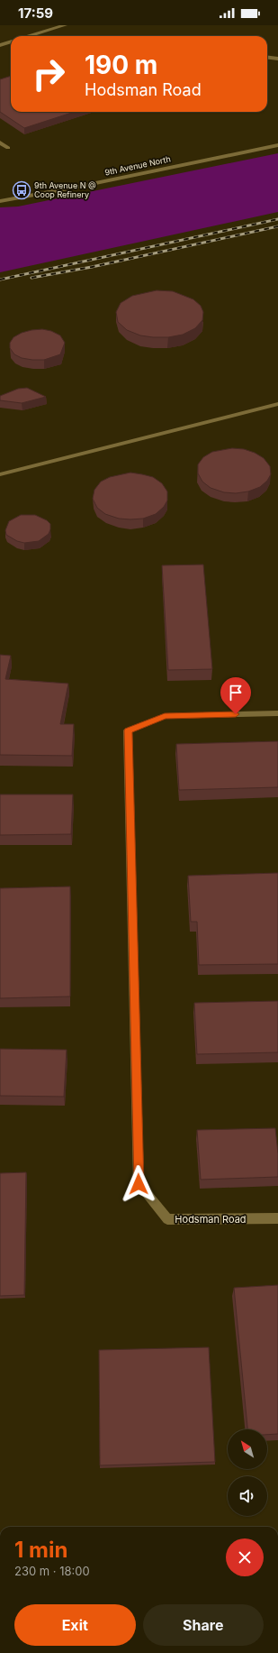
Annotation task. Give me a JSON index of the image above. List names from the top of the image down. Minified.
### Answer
{"streets":{"street":["9th Avenue North","Hodsman Road"]},"places":{"bus stop":["9th Avenue N @ Coop Refinery"]},"north":"top left","page":{"status":"17:59","turn":["190 m","Hodsman Road"],"heading":["1 min","230 m · 18:00"],"buttons":["Exit","Share"]}}
